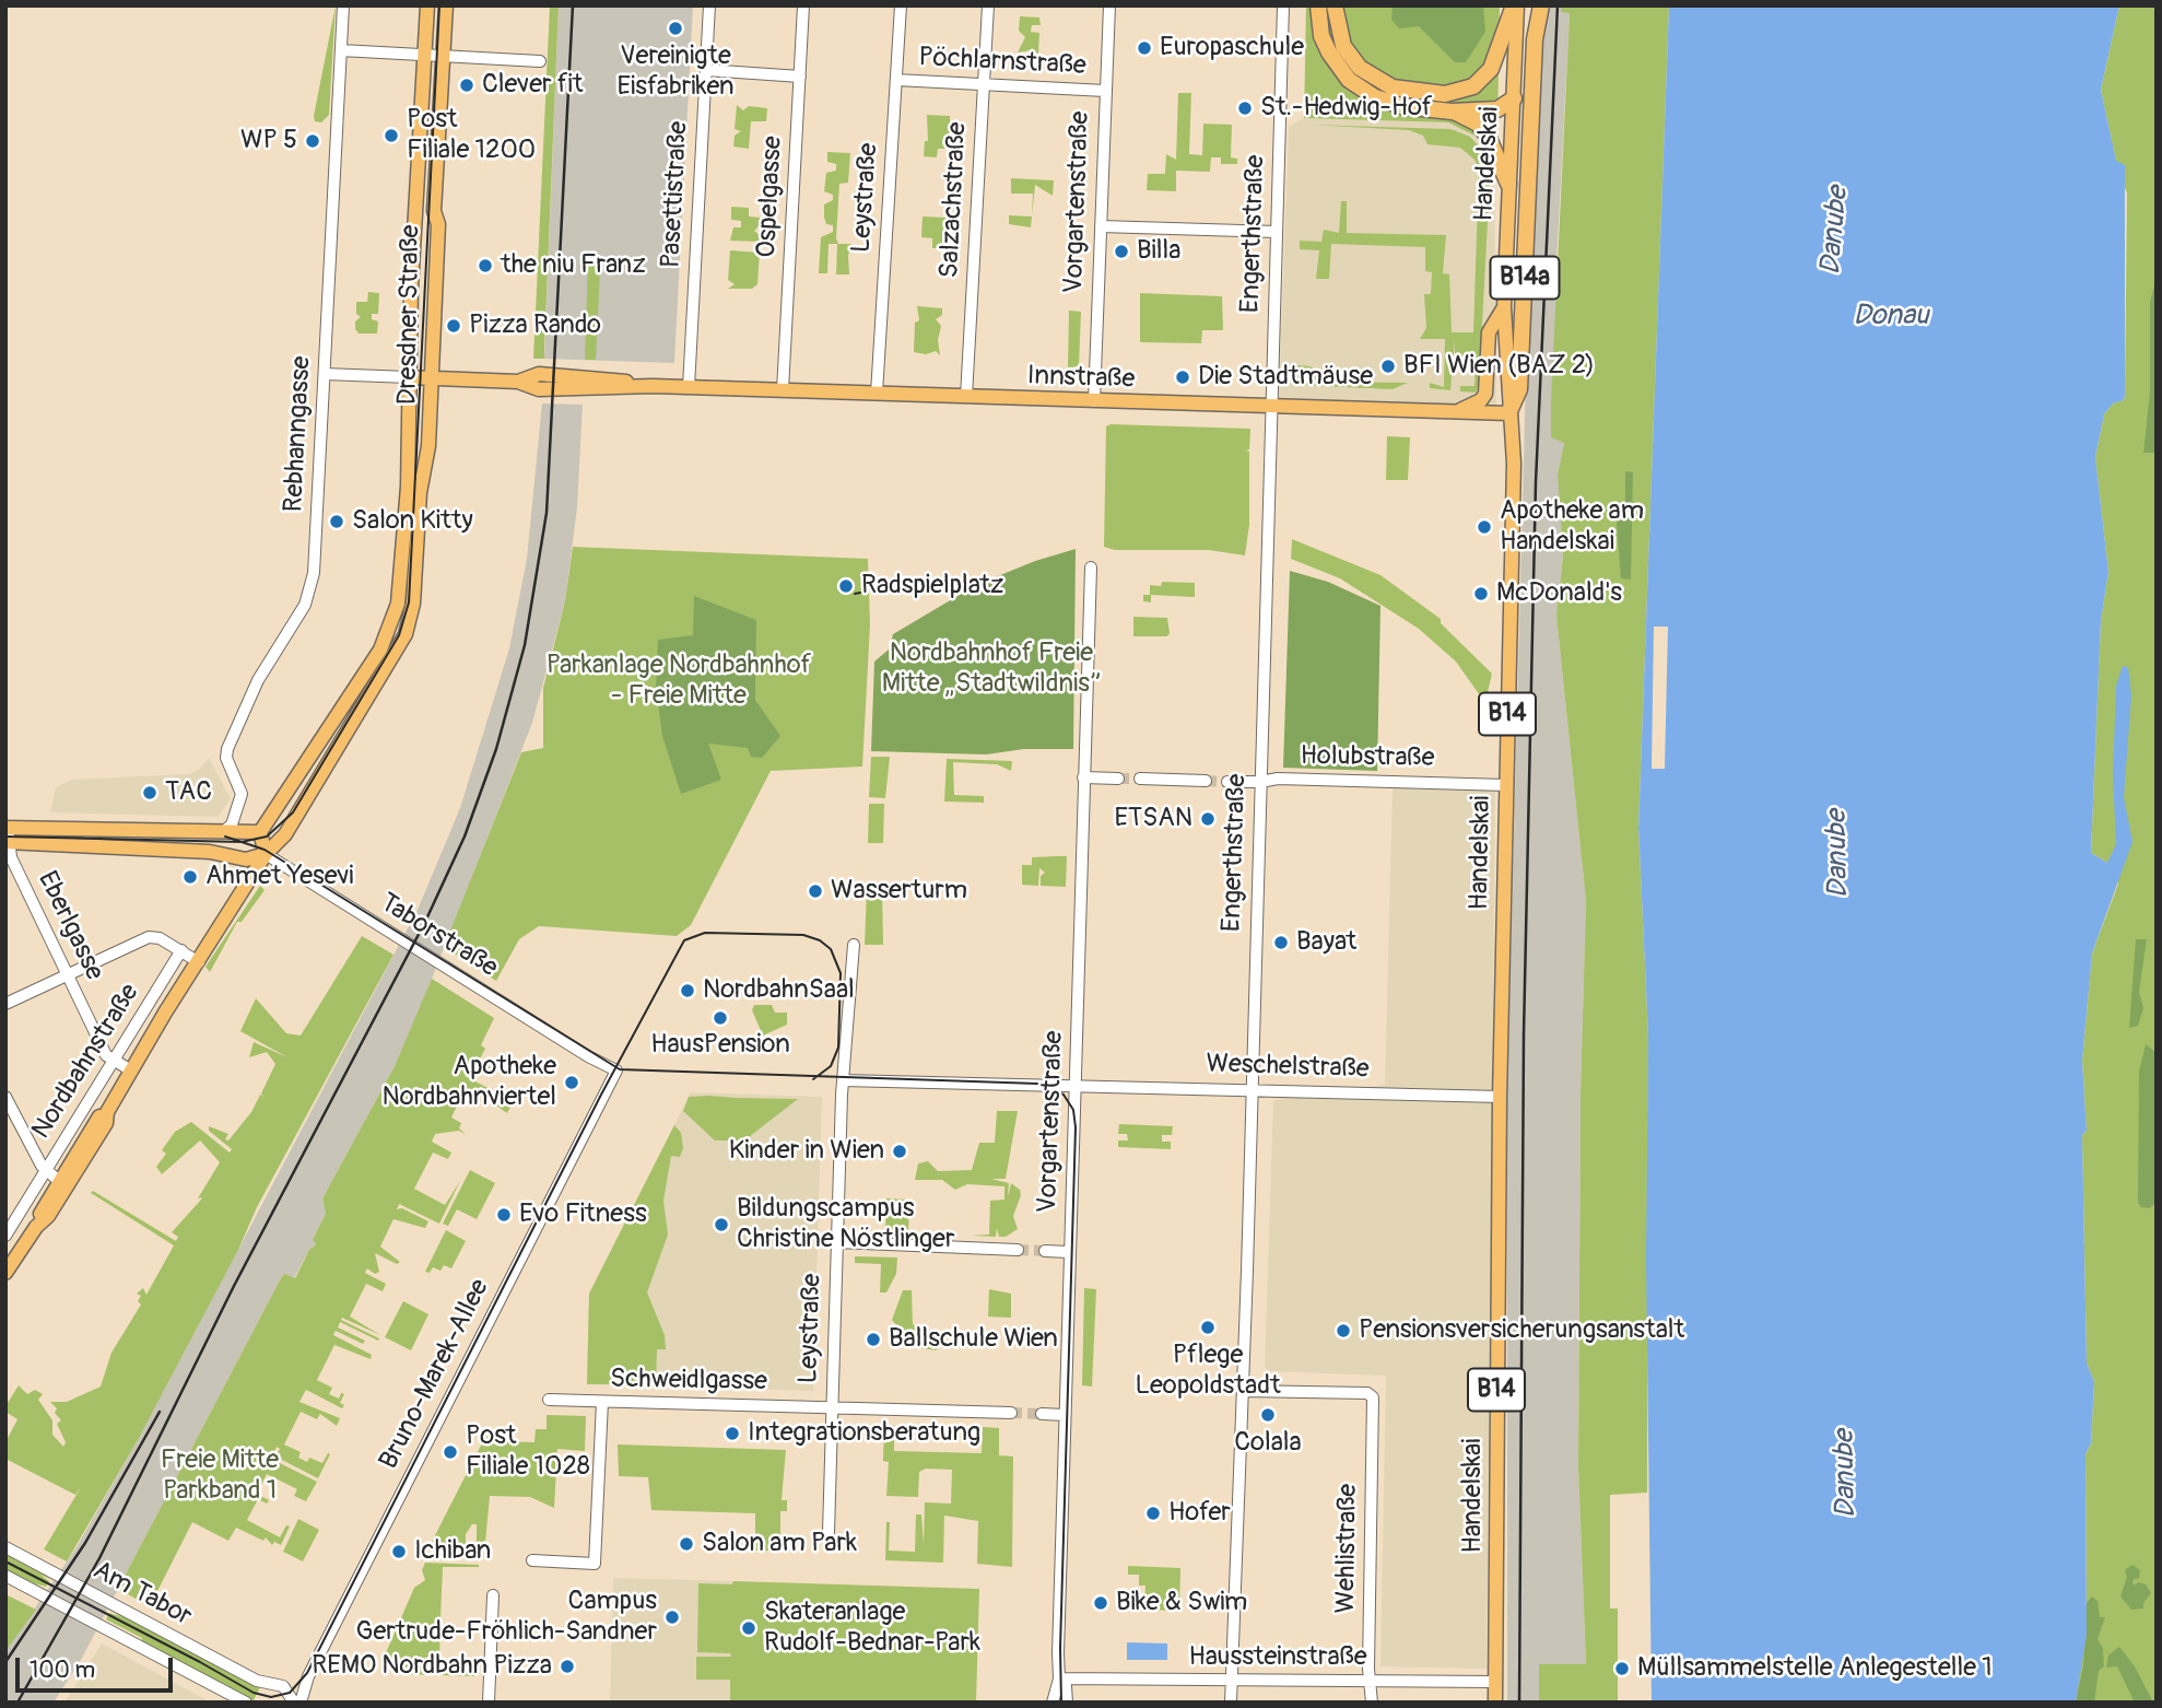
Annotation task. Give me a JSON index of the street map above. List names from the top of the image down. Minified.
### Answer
{"streets":{"highway":["B14a"],"main road":["Handelskai","Dresdner Straße","Innstraße","B14","Nordbahnstraße"],"street":["Pöchlarnstraße","Pasettistraße","Ospelgasse","Leystraße","Salzachstraße","Vorgartenstraße","Engerthstraße","Rebhanngasse","Holubstraße","Eberlgasse","Taborstraße","Weschelstraße","Bruno-Marek-Allee","Schweidlgasse","Wehlistraße","Am Tabor","Haussteinstraße"]},"crossings":[["Pöchlarnstraße","Leystraße"],["Pöchlarnstraße","Salzachstraße"],["Pöchlarnstraße","Vorgartenstraße"],["Handelskai","B14a"],["Handelskai","Innstraße"],["Handelskai","Holubstraße"],["Handelskai","Weschelstraße"],["Handelskai","Haussteinstraße"],["Pasettistraße","Innstraße"],["Ospelgasse","Innstraße"],["Leystraße","Innstraße"],["Leystraße","Schweidlgasse"],["Salzachstraße","Innstraße"],["Vorgartenstraße","Innstraße"],["Vorgartenstraße","Weschelstraße"],["Vorgartenstraße","Haussteinstraße"],["Engerthstraße","Innstraße"],["Engerthstraße","Holubstraße"],["Engerthstraße","Weschelstraße"],["Engerthstraße","Wehlistraße"],["Engerthstraße","Haussteinstraße"],["B14a","Innstraße"],["Dresdner Straße","Innstraße"],["Dresdner Straße","Nordbahnstraße"],["Innstraße","Rebhanngasse"],["Eberlgasse","Nordbahnstraße"],["Taborstraße","Nordbahnstraße"],["Taborstraße","Bruno-Marek-Allee"],["Wehlistraße","Haussteinstraße"]],"water":["Danube","Donau"],"parks":["Nordbahnhof Freie Mitte „Stadtwildnis”","Parkanlage Nordbahnhof - Freie Mitte","Freie Mitte Parkband 1"],"places":["Vereinigte Eisfabriken","Europaschule","Clever fit","St.-Hedwig-Hof","Post Filiale 1200","WP 5","Billa","the niu Franz","Pizza Rando","BFI Wien (BAZ 2)","Die Stadtmäuse","Salon Kitty","Apotheke am Handelskai","Radspielplatz","McDonald's","TAC","ETSAN","Ahmet Yesevi","Wasserturm","Bayat","NordbahnSaal","HausPension","Apotheke Nordbahnviertel","Kinder in Wien","Evo Fitness","Bildungscampus Christine Nöstlinger","Pflege Leopoldstadt","Pensionsversicherungsanstalt","Ballschule Wien","Colala","Integrationsberatung","Post Filiale 1028","Hofer","Salon am Park","Ichiban","Bike & Swim","Campus Gertrude-Fröhlich-Sandner","Skateranlage Rudolf-Bednar-Park","REMO Nordbahn Pizza","Müllsammelstelle Anlegestelle 1"],"scale_bar":"100 m"}
